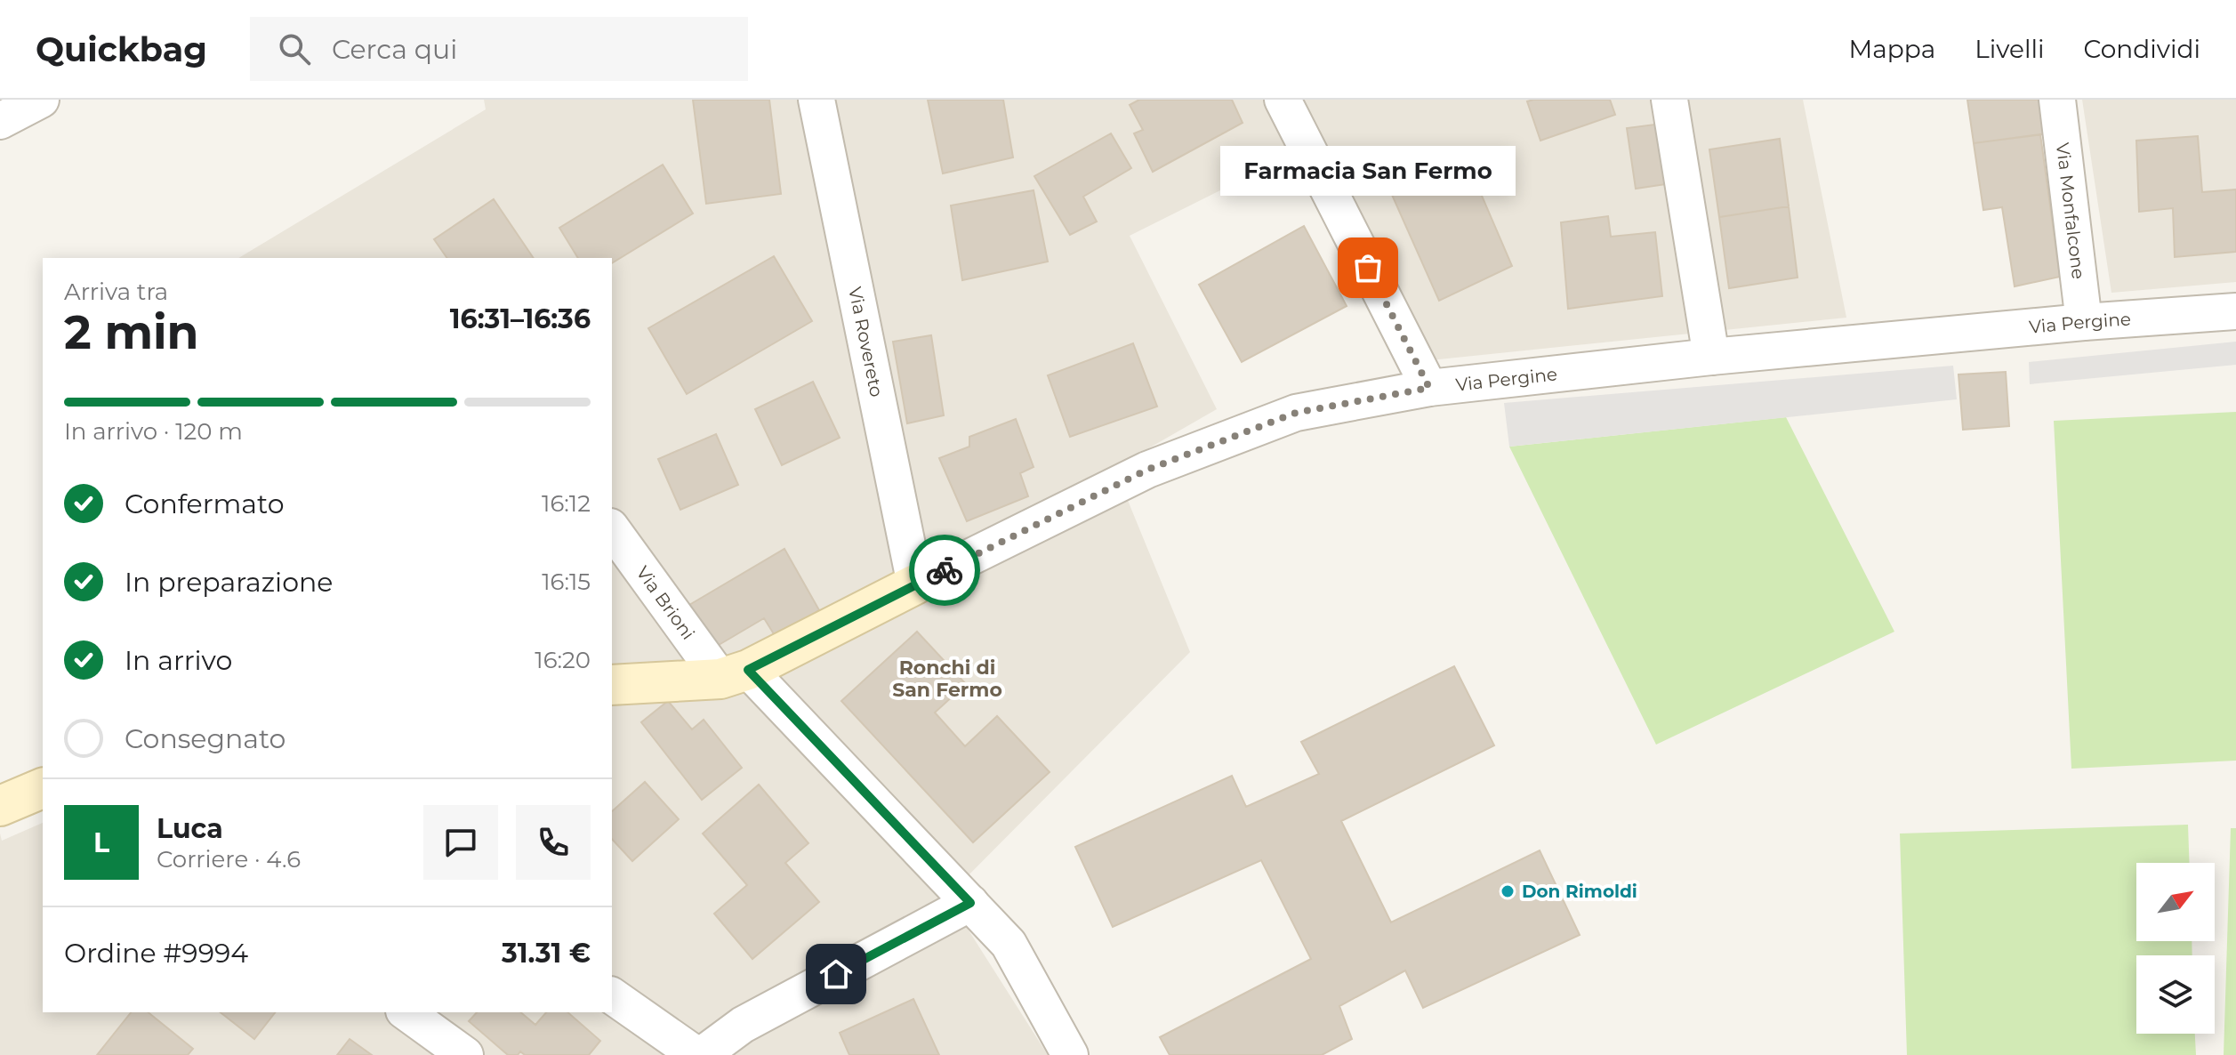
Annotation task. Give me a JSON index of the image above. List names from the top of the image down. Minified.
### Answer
{"streets":{"street":["Via Monfalcone","Via Pergine","Via Rovereto","Via Brioni"]},"crossings":[["Via Monfalcone","Via Pergine"],["Via Pergine","Via Rovereto"]],"districts":["Ronchi di San Fermo"],"places":["Farmacia San Fermo","Don Rimoldi"],"north":"top right","page":{"header":"Quickbag","search":"Cerca qui","nav":["Mappa","Livelli","Condividi"],"bubble":"Farmacia San Fermo","heading":["2 min","Arriva tra","16:31–16:36"],"panel":["Luca","Corriere · 4.6","Ordine #9994","31.31 €"],"bar":"In arrivo · 120 m","list":[["Confermato","16:12"],["In preparazione","16:15"],["In arrivo","16:20"],"Consegnato"],"round":"L"}}
